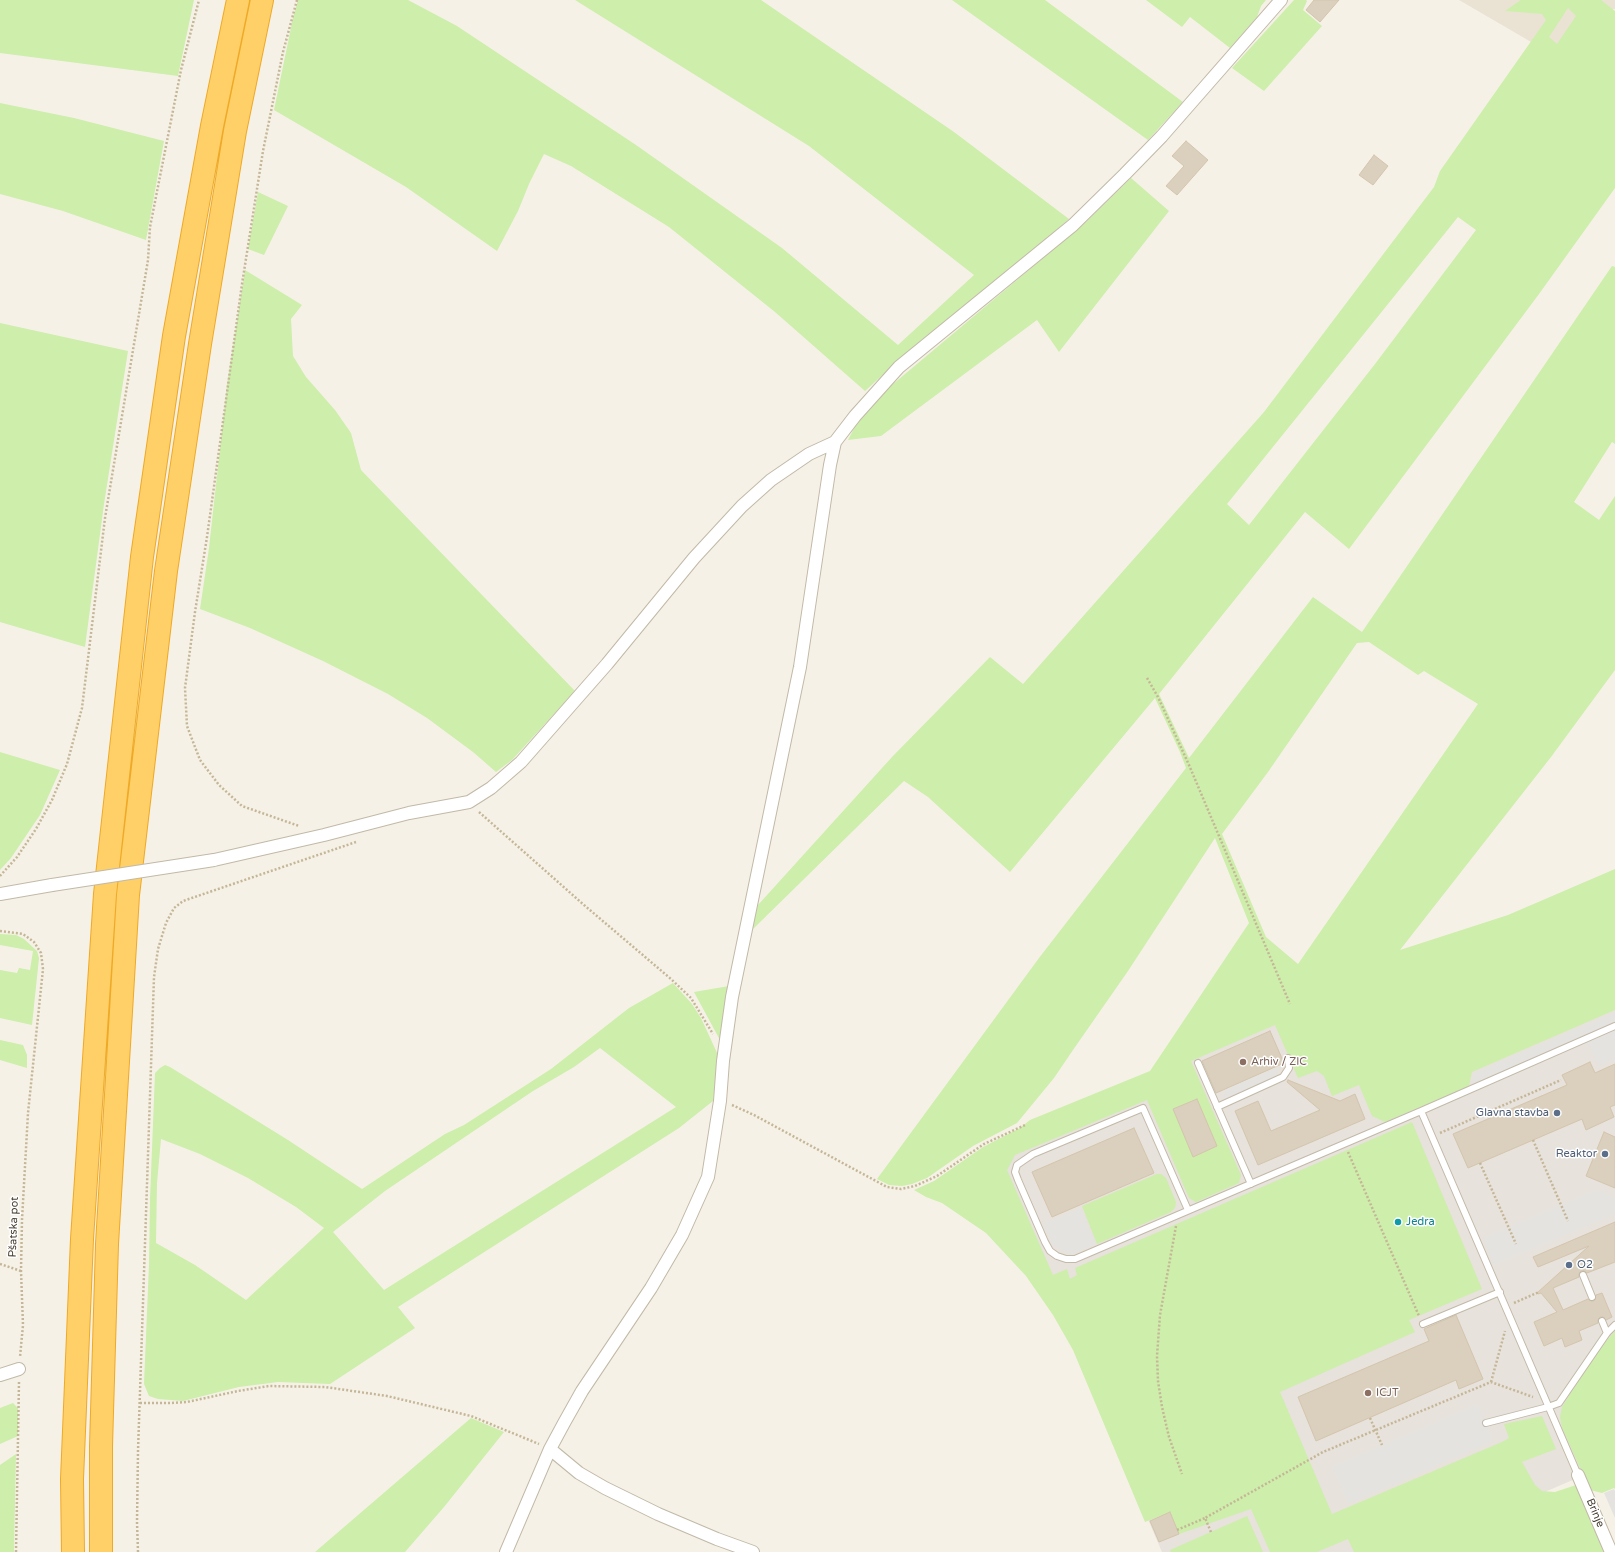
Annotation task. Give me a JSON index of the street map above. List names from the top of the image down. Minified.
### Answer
{"streets":{"street":["Brinje"],"path":["Pšatska pot"]},"places":["Arhiv / ZIC","Glavna stavba","Reaktor","Jedra","O2","ICJT"]}
